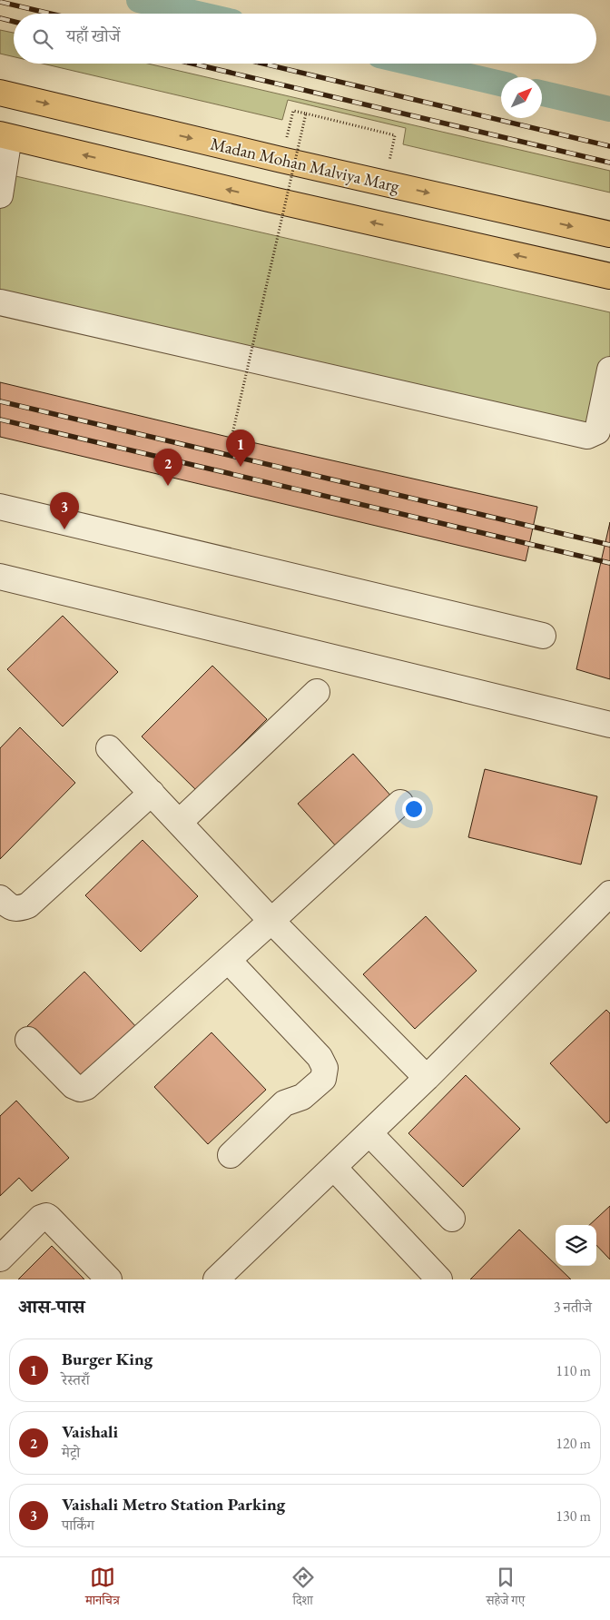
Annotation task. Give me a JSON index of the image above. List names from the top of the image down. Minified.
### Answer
{"streets":{"main road":["Madan Mohan Malviya Marg"]},"north":"top right","page":{"search":"यहाँ खोजें","pins":["1","2","3"],"heading":["आस-पास","3 नतीजे"],"list":[{"mark":"1","name":"Burger King","note":"रेस्तराँ","value":"110 m"},{"mark":"2","name":"Vaishali","note":"मेट्रो","value":"120 m"},{"mark":"3","name":"Vaishali Metro Station Parking","note":"पार्किंग","value":"130 m"}],"nav":["मानचित्र","दिशा","सहेजे गए"]}}
